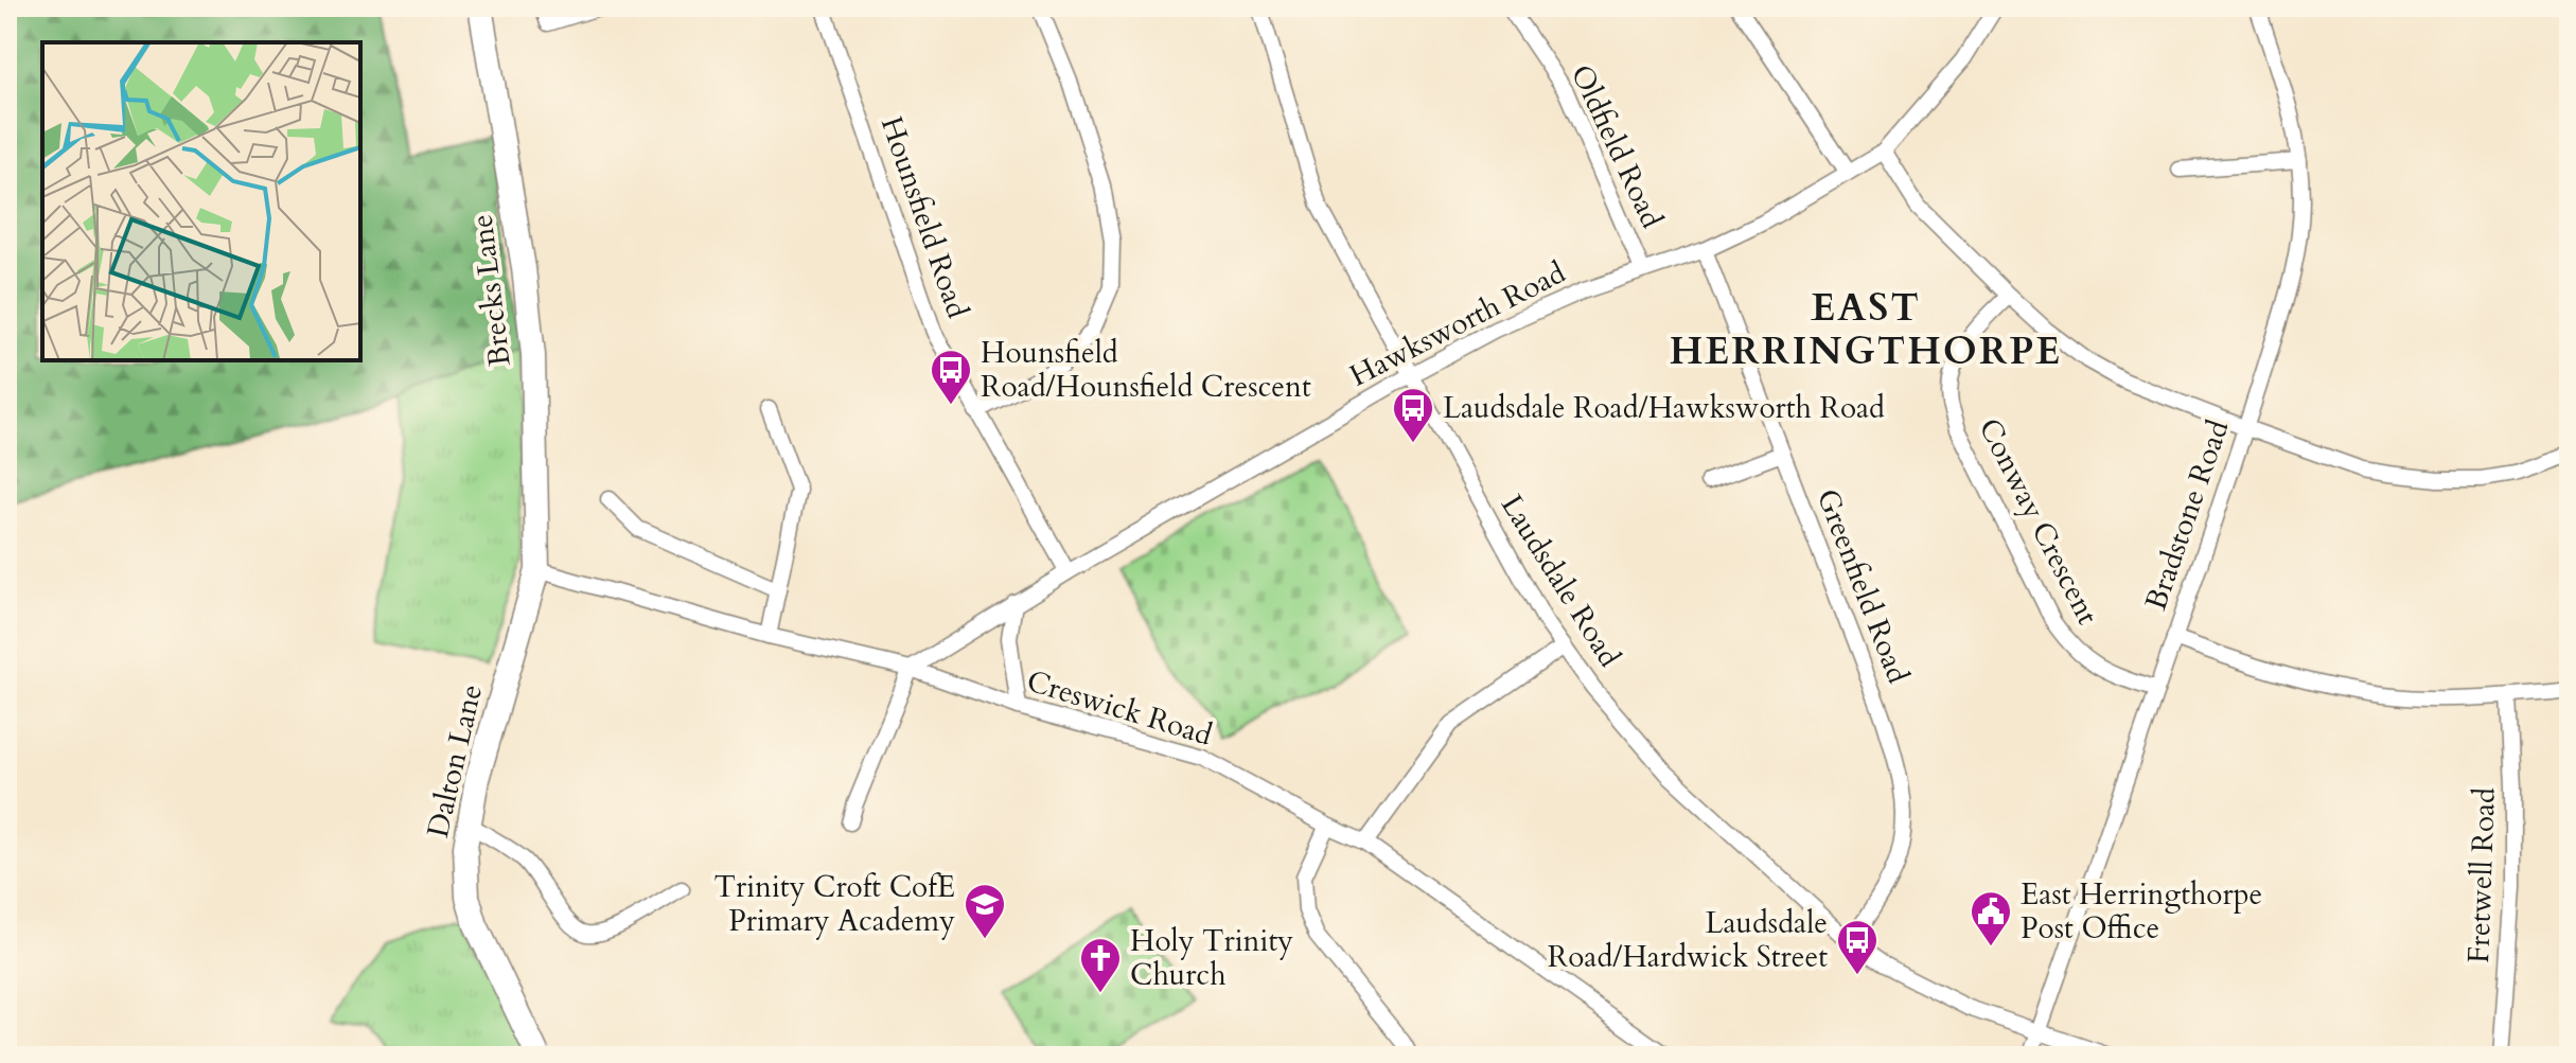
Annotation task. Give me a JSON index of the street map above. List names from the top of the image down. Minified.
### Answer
{"streets":{"street":["Oldfield Road","Hounsfield Road","Brecks Lane","Hawksworth Road","Bradstone Road","Conway Crescent","Laudsdale Road","Greenfield Road","Creswick Road","Dalton Lane","Fretwell Road"]},"crossings":[["Oldfield Road","Hawksworth Road"],["Hounsfield Road","Hawksworth Road"],["Brecks Lane","Creswick Road"],["Brecks Lane","Dalton Lane"],["Hawksworth Road","Laudsdale Road"],["Hawksworth Road","Greenfield Road"],["Hawksworth Road","Creswick Road"],["Bradstone Road","Conway Crescent"],["Bradstone Road","Laudsdale Road"],["Laudsdale Road","Greenfield Road"],["Creswick Road","Dalton Lane"]],"districts":["EAST HERRINGTHORPE"],"places":{"bus stop":["Hounsfield Road/Hounsfield Crescent","Laudsdale Road/Hawksworth Road","Laudsdale Road/Hardwick Street"],"school or university":["Trinity Croft CofE Primary Academy"],"public building":["East Herringthorpe Post Office"],"church":["Holy Trinity Church"]}}
